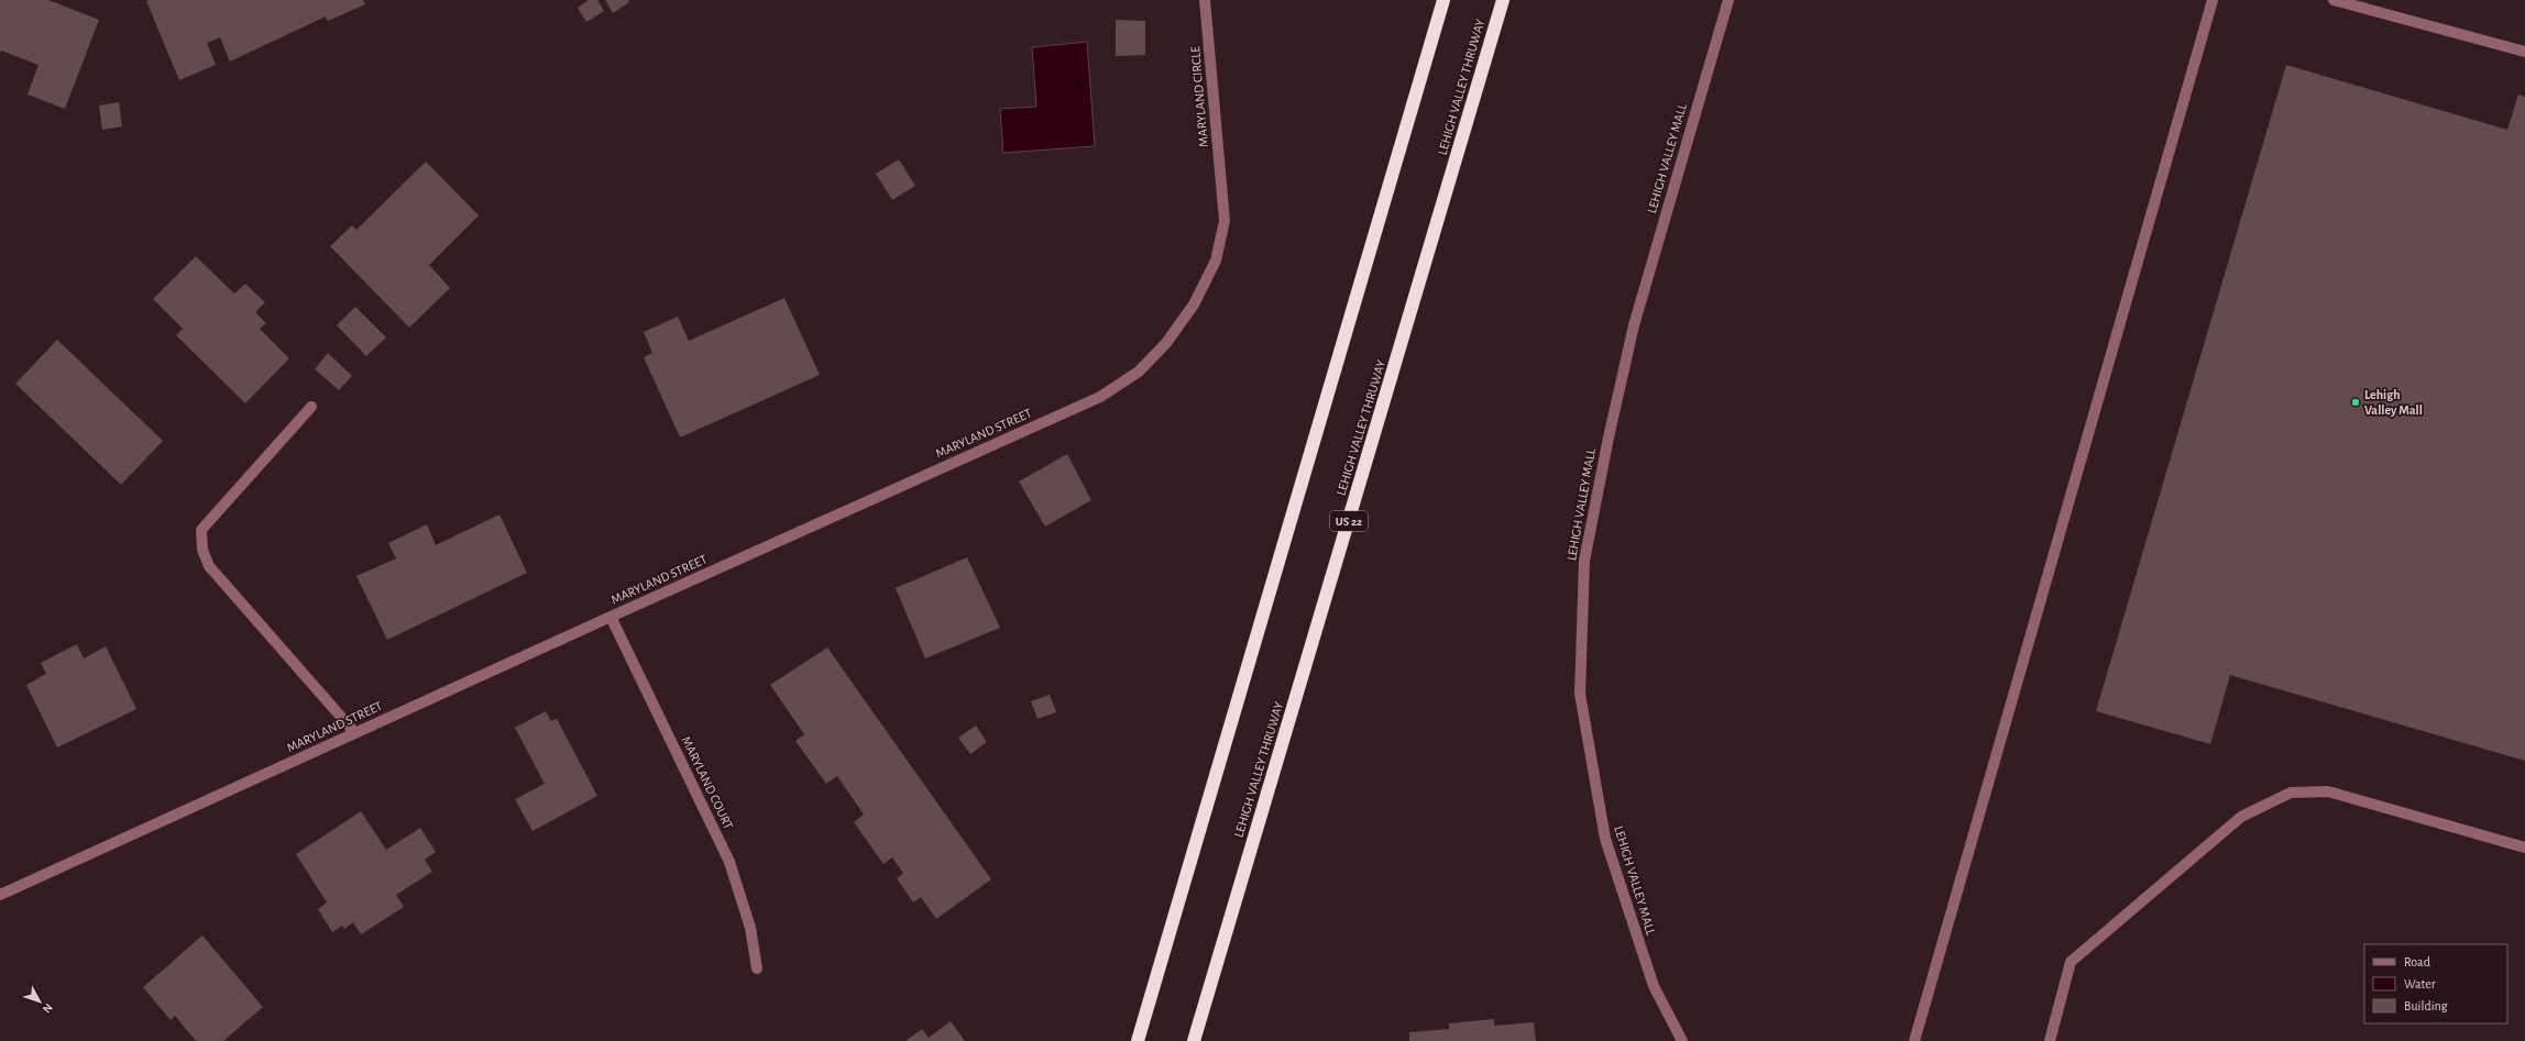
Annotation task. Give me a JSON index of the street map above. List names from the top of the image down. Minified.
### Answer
{"streets":{"highway":["LEHIGH VALLEY THRUWAY","US 22"],"street":["MARYLAND CIRCLE","LEHIGH VALLEY MALL","MARYLAND STREET","MARYLAND COURT"]},"crossings":[["MARYLAND CIRCLE","MARYLAND STREET"],["MARYLAND STREET","MARYLAND COURT"]],"places":["Lehigh Valley Mall"],"legend":["Road","Water","Building"],"north":"bottom right"}
